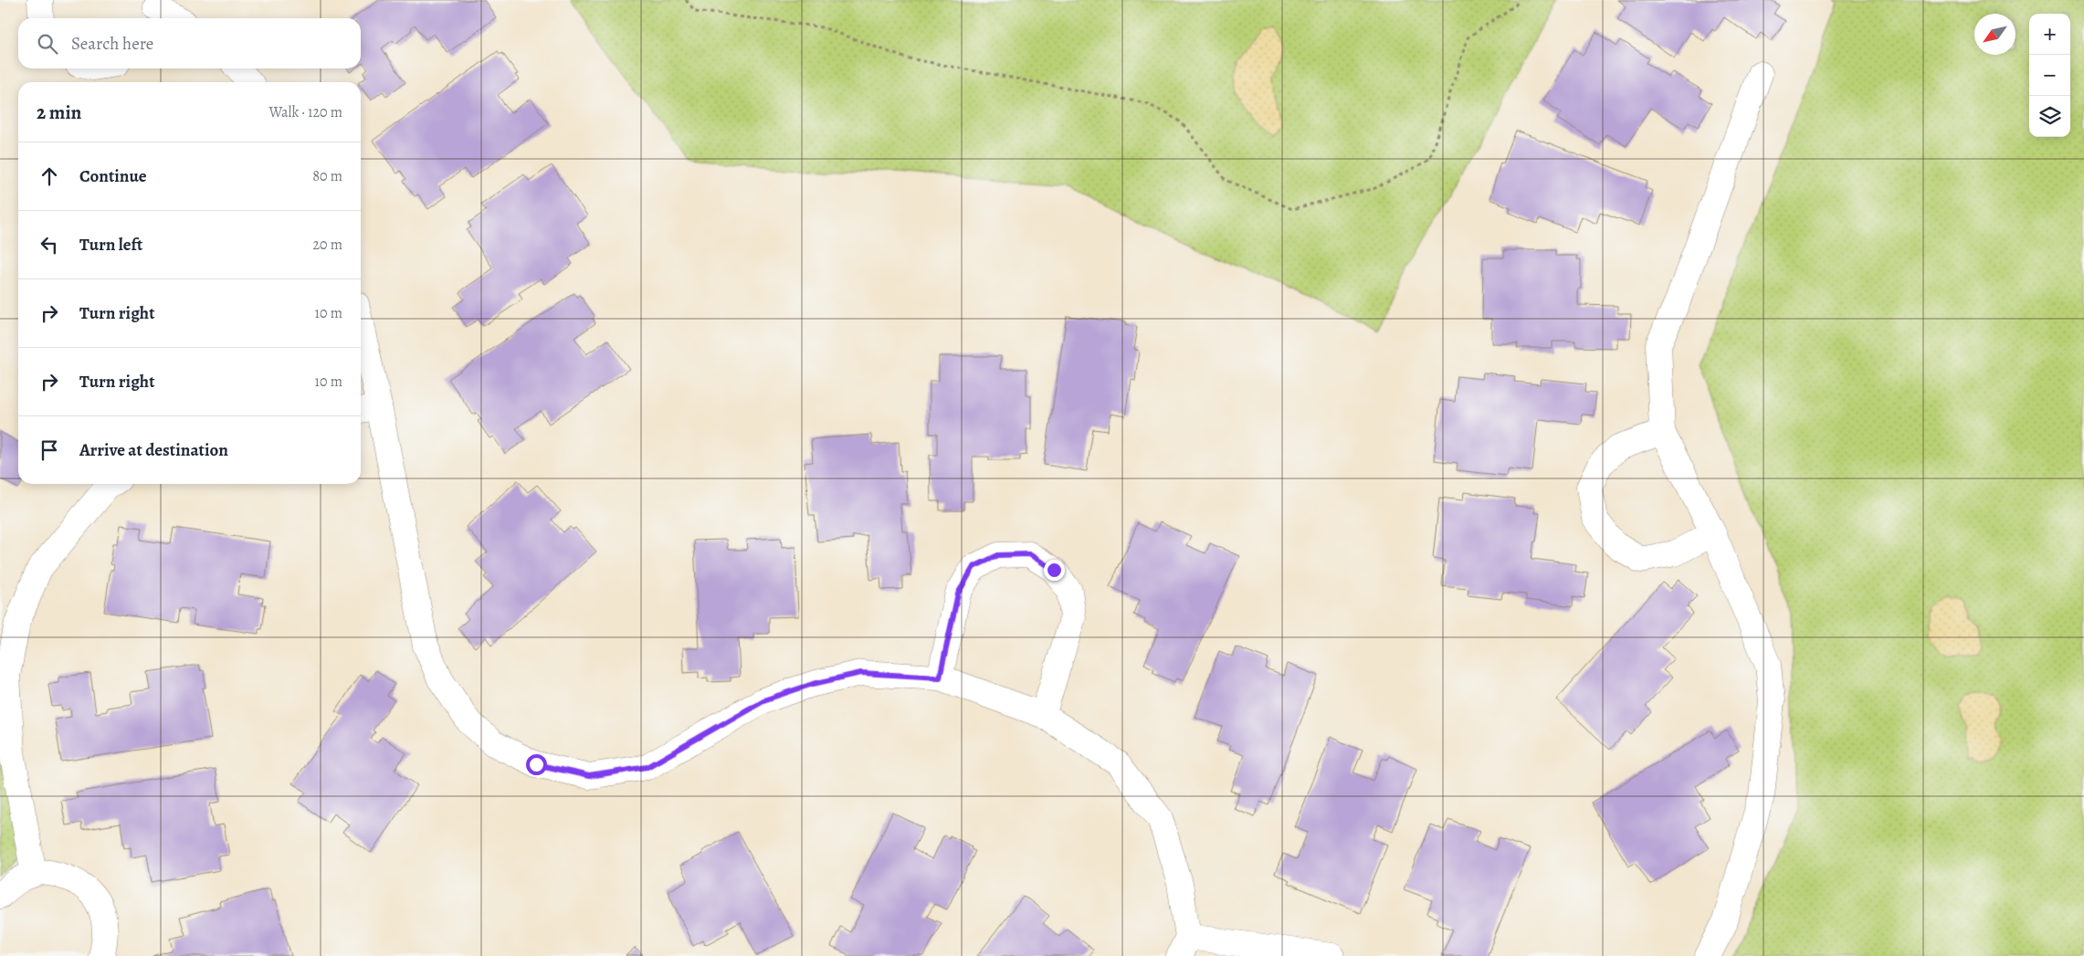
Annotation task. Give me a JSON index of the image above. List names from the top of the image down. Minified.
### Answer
{"north":"bottom left","page":{"map_buttons":["+","−"],"search":"Search here","heading":["2 min","Walk · 120 m"],"list":[["Continue","80 m"],["Turn left","20 m"],["Turn right","10 m"],["Turn right","10 m"],"Arrive at destination"]}}
